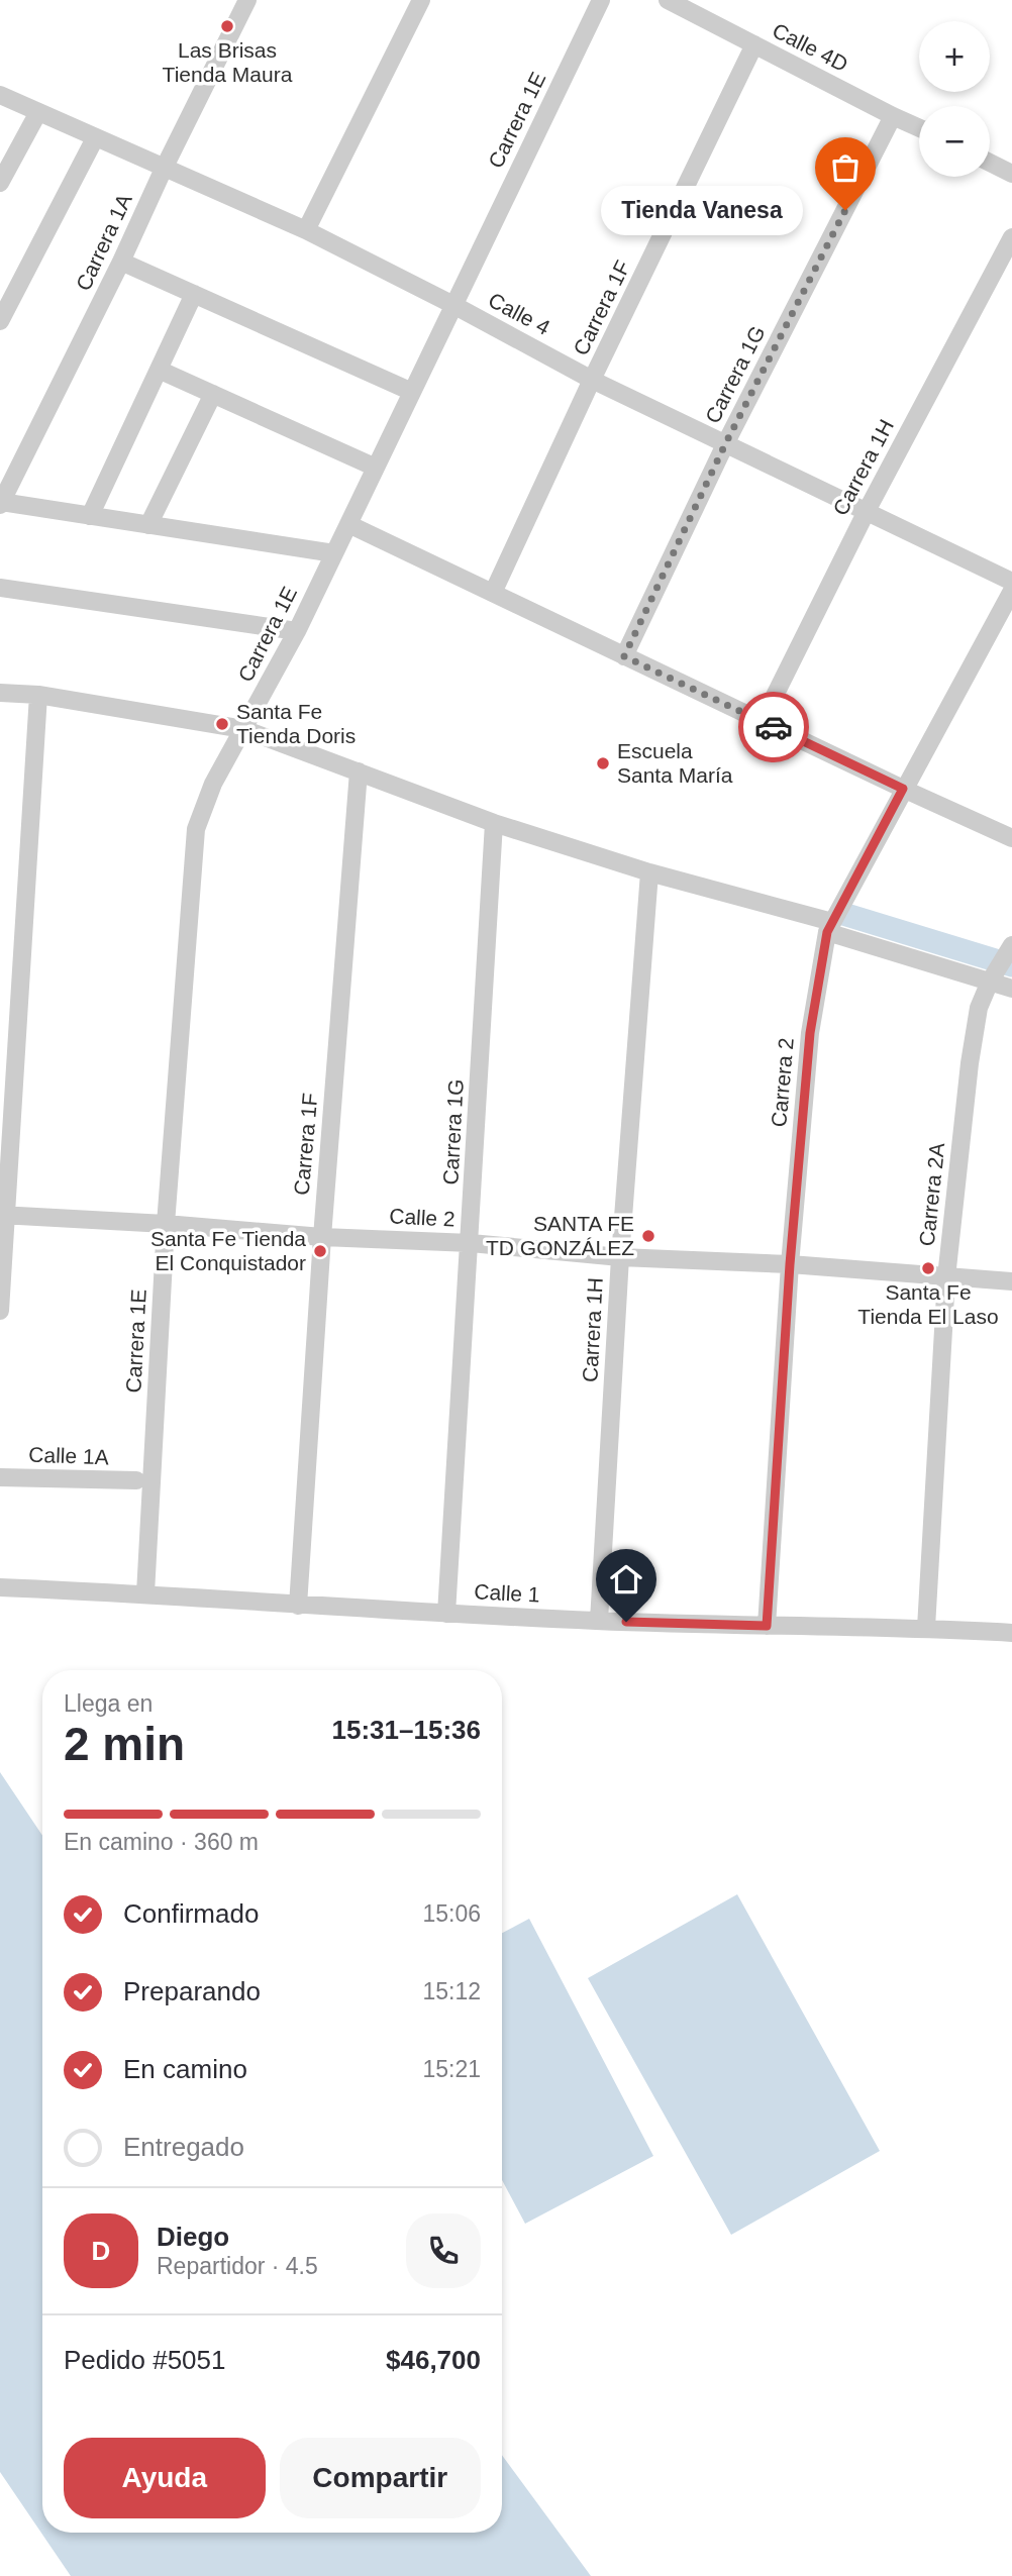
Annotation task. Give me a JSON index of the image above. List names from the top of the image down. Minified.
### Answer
{"streets":{"street":["Calle 4D","Carrera 1E","Carrera 1A","Carrera 1F","Calle 4","Carrera 1G","Carrera 1H","Carrera 2","Carrera 2A","Calle 2","Calle 1A","Calle 1"]},"crossings":[["Calle 4D","Carrera 1F"],["Calle 4D","Carrera 1G"],["Carrera 1E","Calle 4"],["Carrera 1E","Calle 2"],["Carrera 1E","Calle 1"],["Carrera 1A","Calle 4"],["Carrera 1F","Calle 4"],["Carrera 1F","Calle 2"],["Carrera 1F","Calle 1"],["Calle 4","Carrera 1G"],["Calle 4","Carrera 1H"],["Carrera 1G","Calle 2"],["Carrera 1G","Calle 1"],["Carrera 1H","Calle 2"],["Carrera 1H","Calle 1"],["Carrera 2","Calle 2"],["Carrera 2","Calle 1"],["Carrera 2A","Calle 2"],["Carrera 2A","Calle 1"]],"places":["Las Brisas Tienda Maura","Tienda Vanesa","Santa Fe Tienda Doris","Escuela Santa María","SANTA FE TD GONZÁLEZ","Santa Fe Tienda El Conquistador","Santa Fe Tienda El Laso"],"page":{"map_buttons":["+","−"],"bubble":"Tienda Vanesa","heading":["2 min","Llega en","15:31–15:36"],"panel":["Diego","Repartidor · 4.5","Pedido #5051","$46,700"],"bar":"En camino · 360 m","list":[["Confirmado","15:06"],["Preparando","15:12"],["En camino","15:21"],"Entregado"],"round":"D","buttons":["Ayuda","Compartir"]}}
